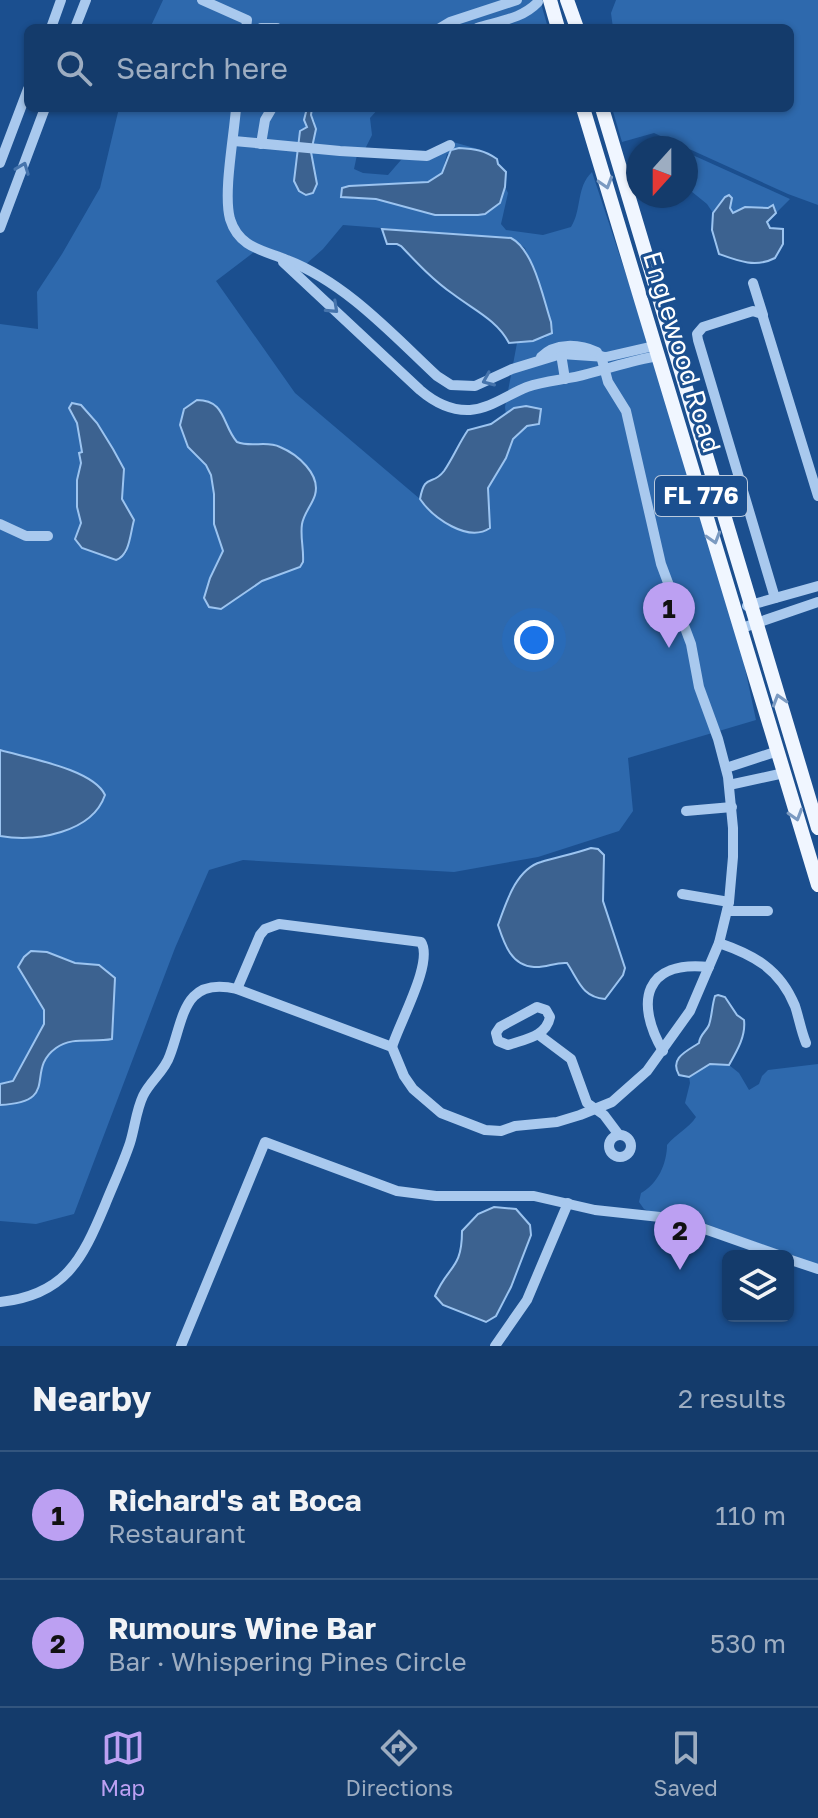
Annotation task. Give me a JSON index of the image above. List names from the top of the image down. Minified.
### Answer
{"streets":{"main road":["Englewood Road","FL 776"]},"north":"bottom","page":{"search":"Search here","pins":["1","2"],"heading":["Nearby","2 results"],"list":[{"mark":"1","name":"Richard's at Boca","note":"Restaurant","value":"110 m"},{"mark":"2","name":"Rumours Wine Bar","note":"Bar · Whispering Pines Circle","value":"530 m"}],"nav":["Map","Directions","Saved"]}}
